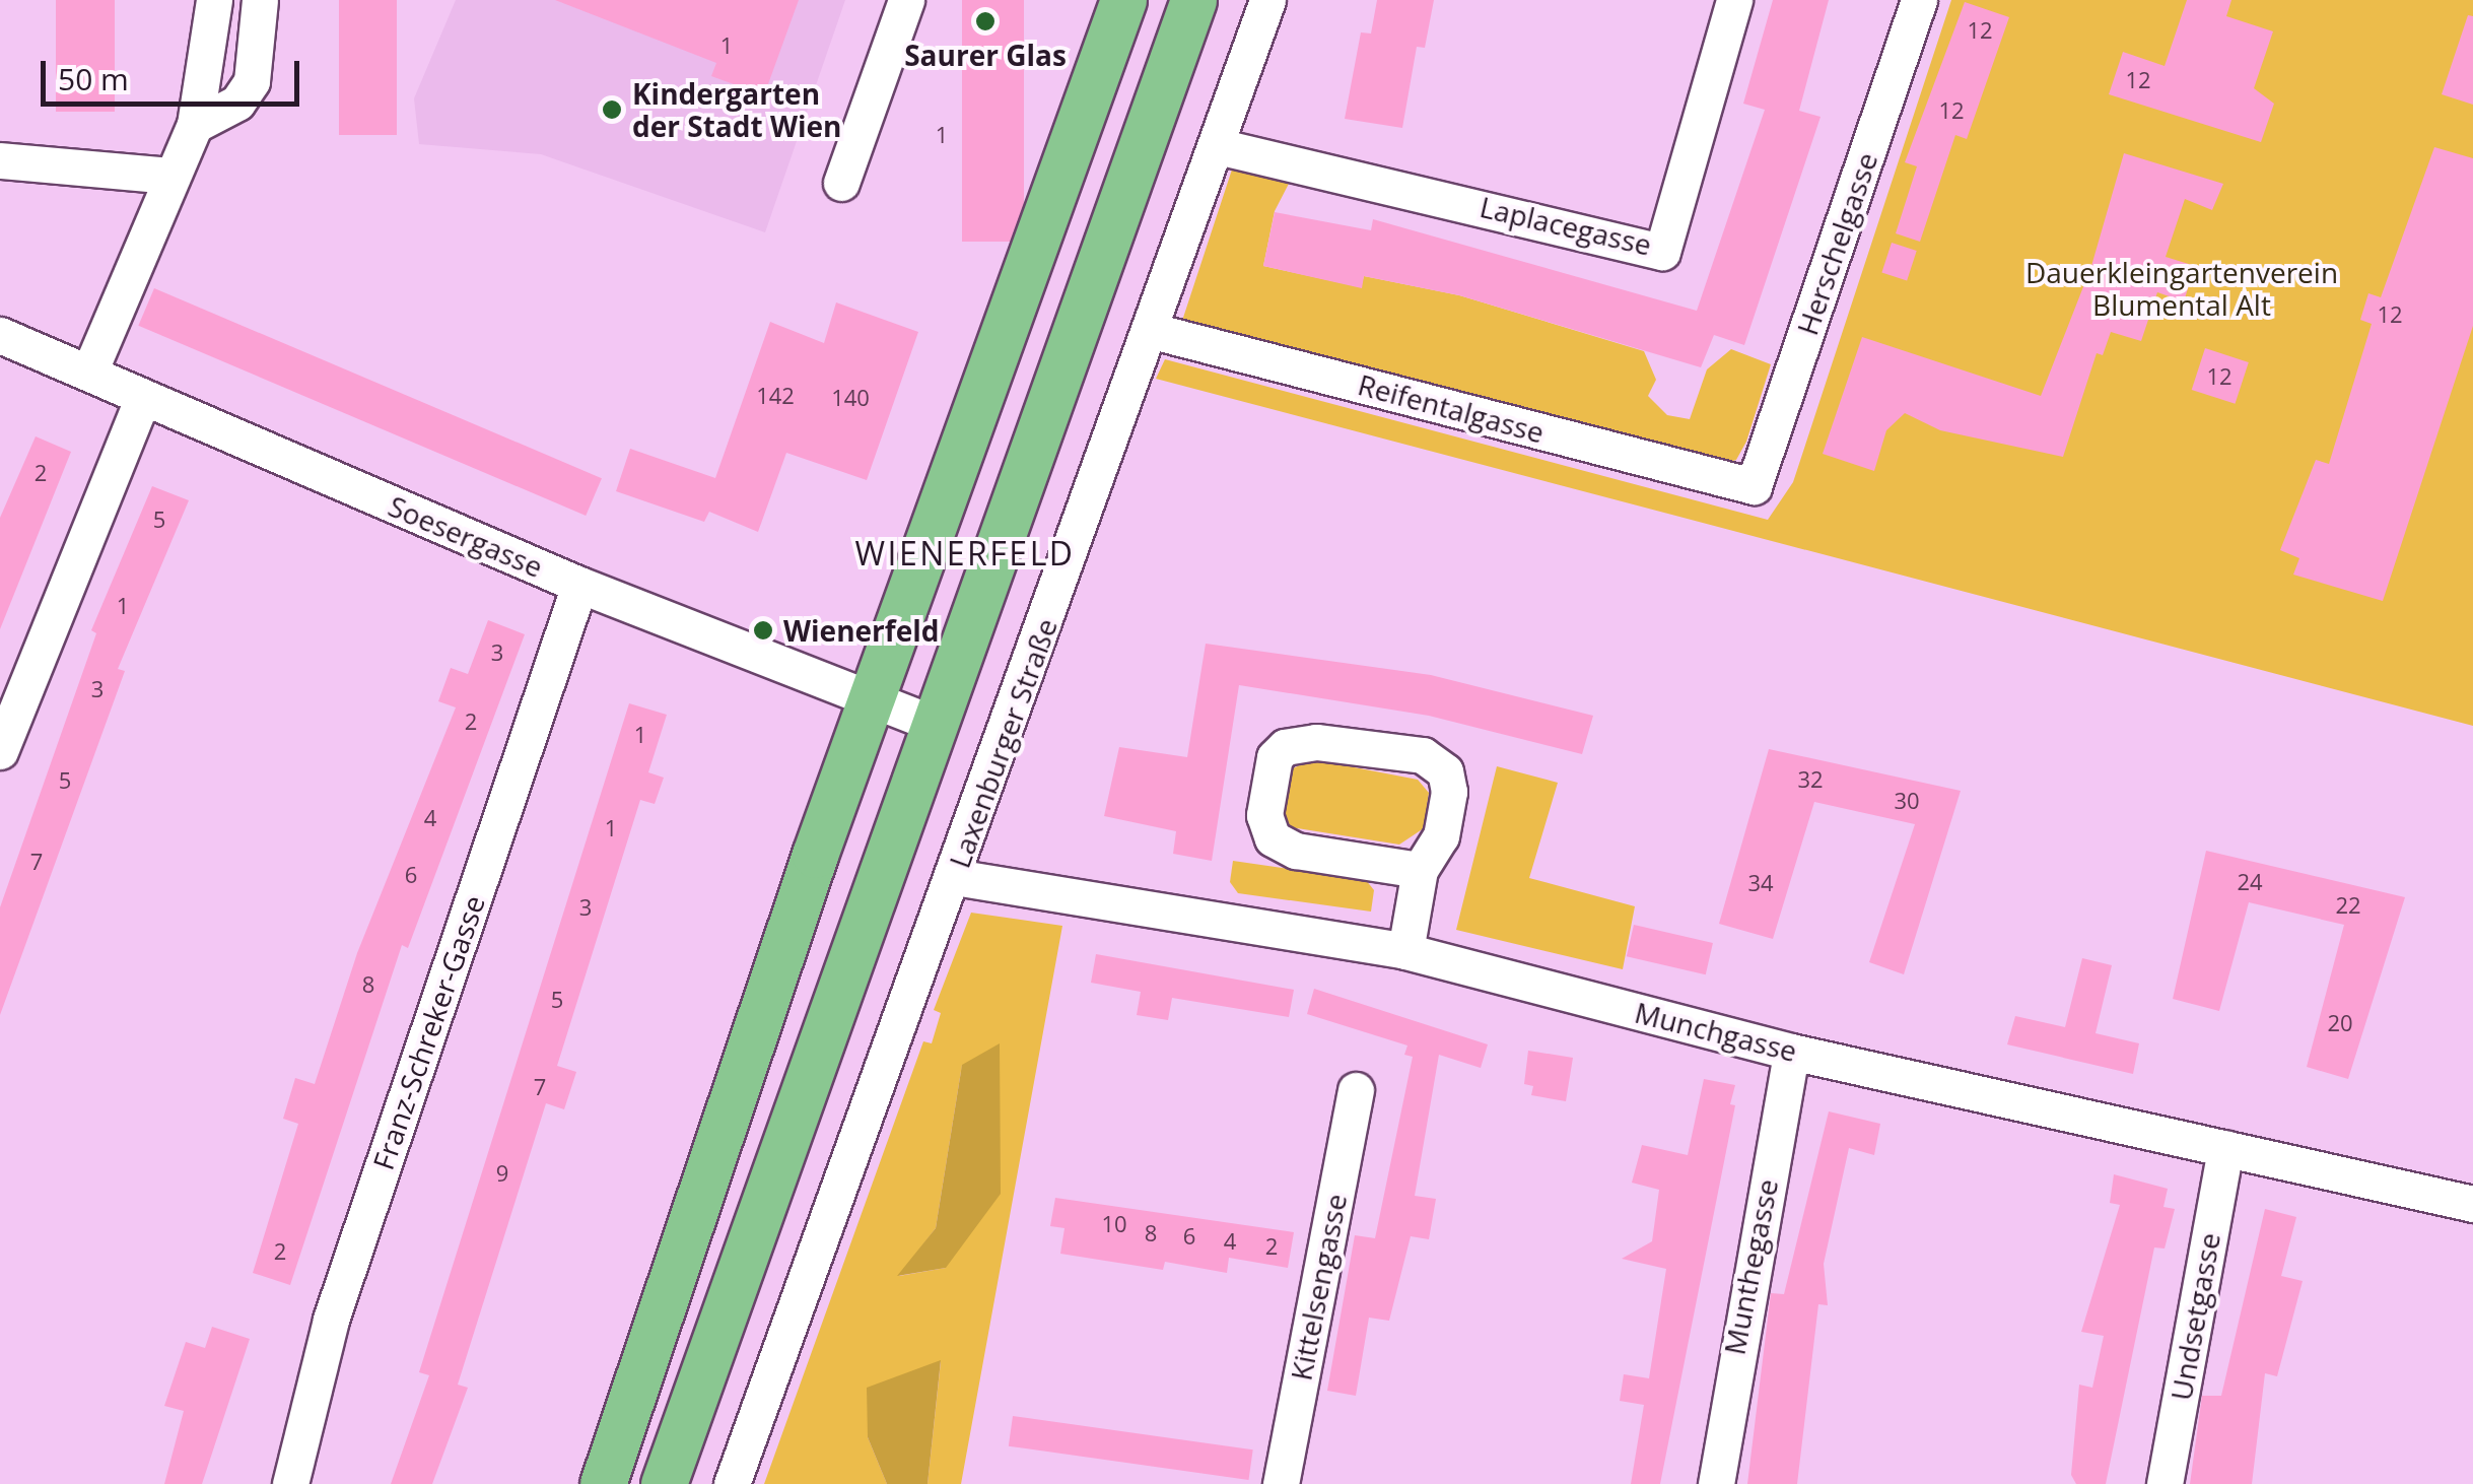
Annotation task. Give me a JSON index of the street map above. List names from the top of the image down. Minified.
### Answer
{"streets":{"street":["Laplacegasse","Herschelgasse","Reifentalgasse","Soesergasse","Laxenburger Straße","Munchgasse","Franz-Schreker-Gasse","Munthegasse","Kittelsengasse","Undsetgasse"]},"crossings":[["Laplacegasse","Laxenburger Straße"],["Herschelgasse","Reifentalgasse"],["Reifentalgasse","Laxenburger Straße"],["Soesergasse","Franz-Schreker-Gasse"],["Laxenburger Straße","Munchgasse"],["Munchgasse","Munthegasse"],["Munchgasse","Undsetgasse"]],"districts":["WIENERFELD"],"parks":["Dauerkleingartenverein Blumental Alt"],"places":["Saurer Glas","Kindergarten der Stadt Wien","Wienerfeld"],"house_numbers":["12","1","12","12","1","12","12","142","140","2","5","1","3","3","2","1","32","5","30","4","1","7","6","24","34","22","3","8","5","20","7","9","10","8","6","4","2","2"],"scale_bar":"50 m"}
